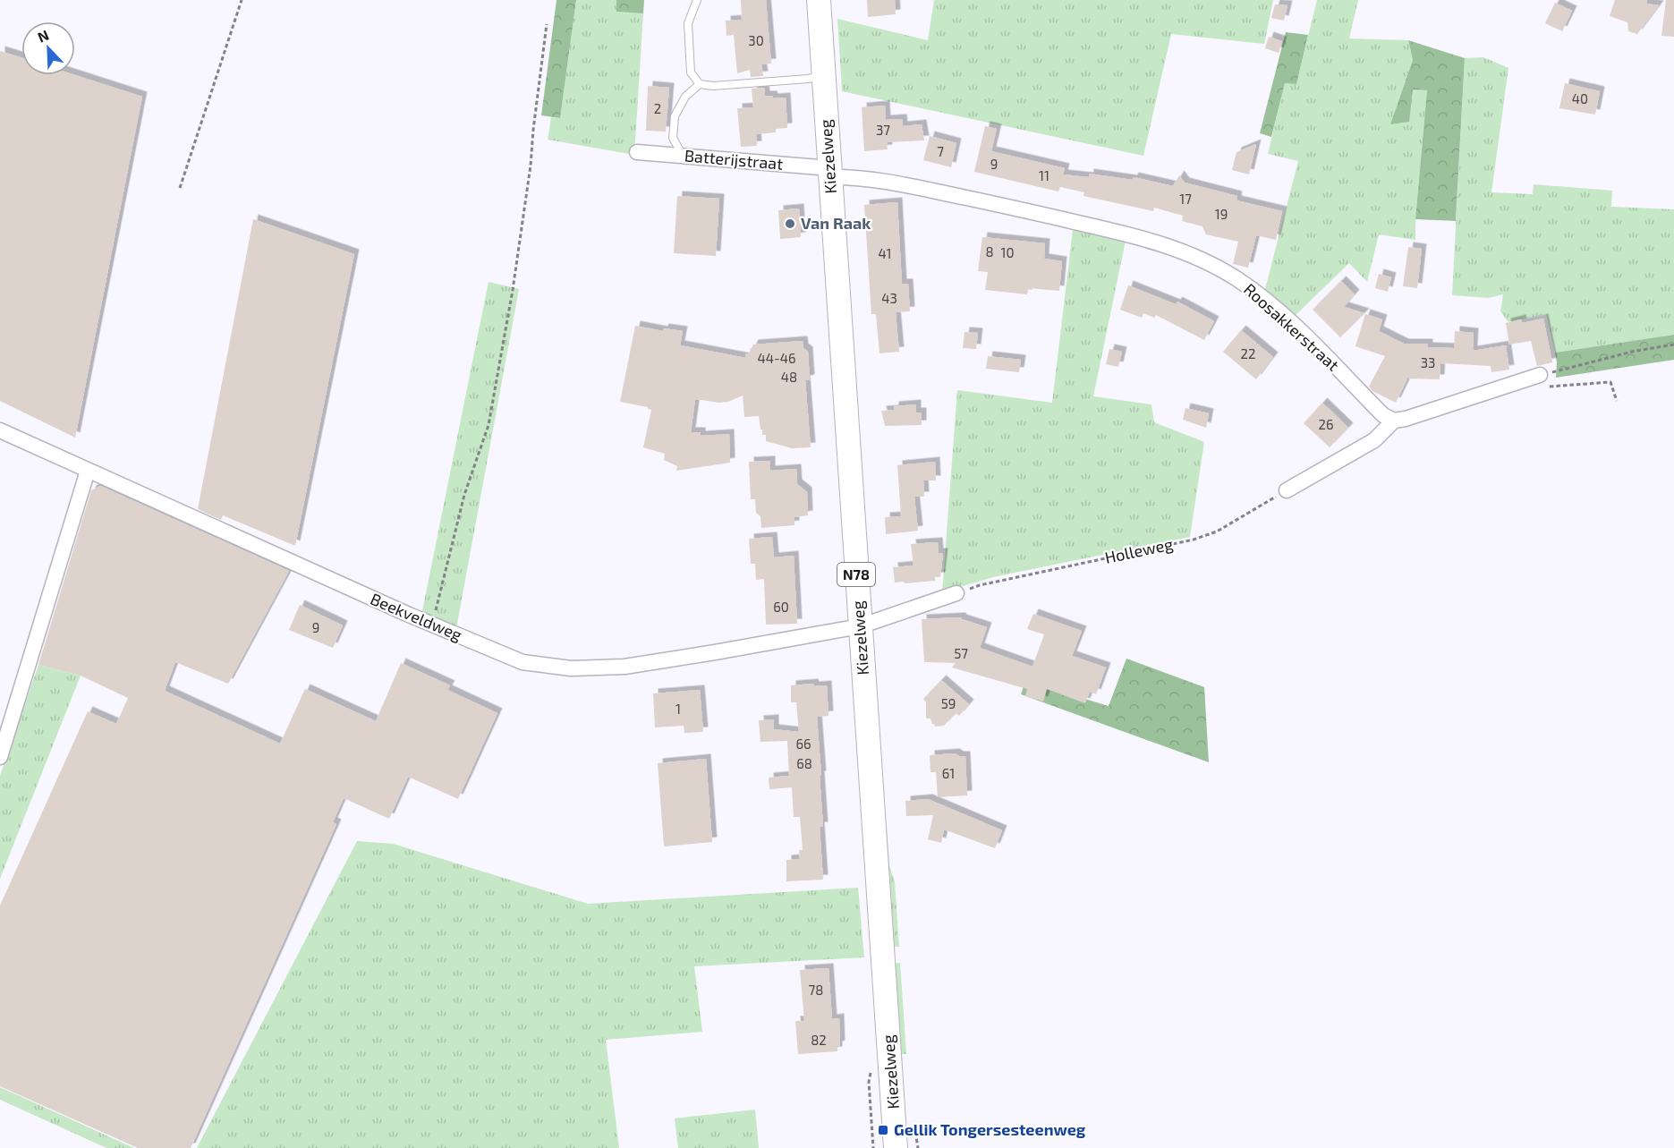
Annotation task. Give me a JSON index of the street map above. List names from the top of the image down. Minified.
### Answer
{"streets":{"main road":["Kiezelweg","N78"],"street":["Batterijstraat","Roosakkerstraat","Beekveldweg"],"path":["Holleweg"]},"crossings":[["Kiezelweg","Batterijstraat"],["Kiezelweg","Roosakkerstraat"],["Kiezelweg","Beekveldweg"],["Batterijstraat","Roosakkerstraat"]],"places":{"other":["Van Raak"],"transit":["Gellik Tongersesteenweg"]},"house_numbers":["30","40","2","37","7","9","11","17","19","8","10","41","43","22","44-46","33","48","26","60","9","57","59","1","66","68","61","78","82"],"north":"top left"}
